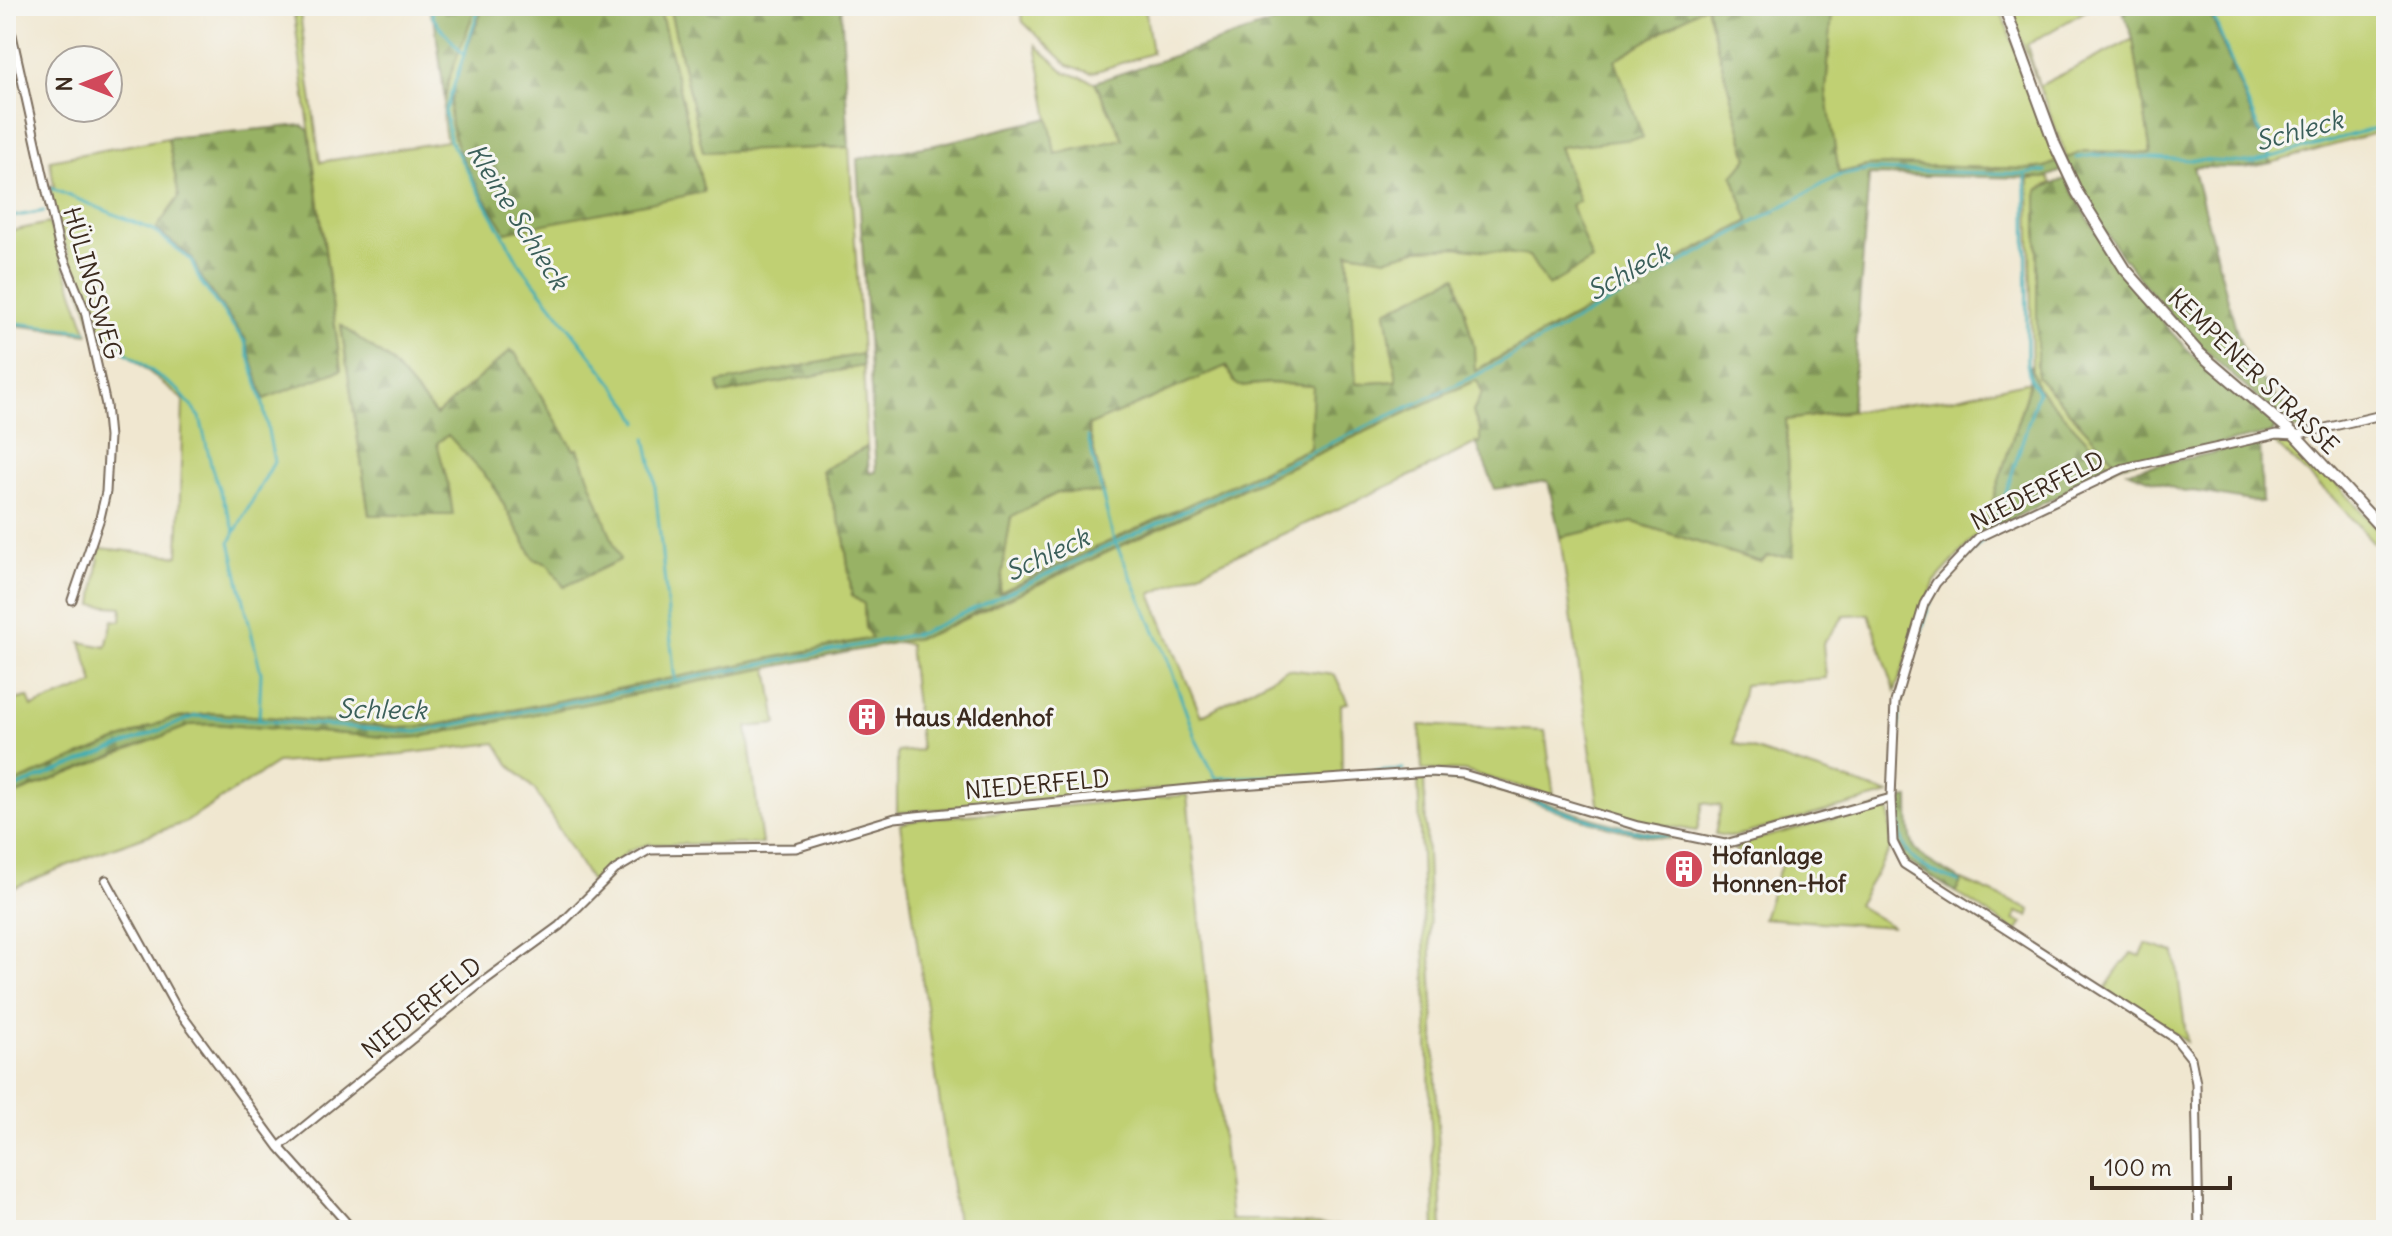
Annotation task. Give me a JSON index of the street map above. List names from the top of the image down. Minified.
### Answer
{"streets":{"street":["HÜLINGSWEG","KEMPENER STRASSE","NIEDERFELD"]},"crossings":[["KEMPENER STRASSE","NIEDERFELD"]],"water":["Schleck","Kleine Schleck"],"places":{"building":["Haus Aldenhof","Hofanlage Honnen-Hof"]},"scale_bar":"100 m","north":"left"}
